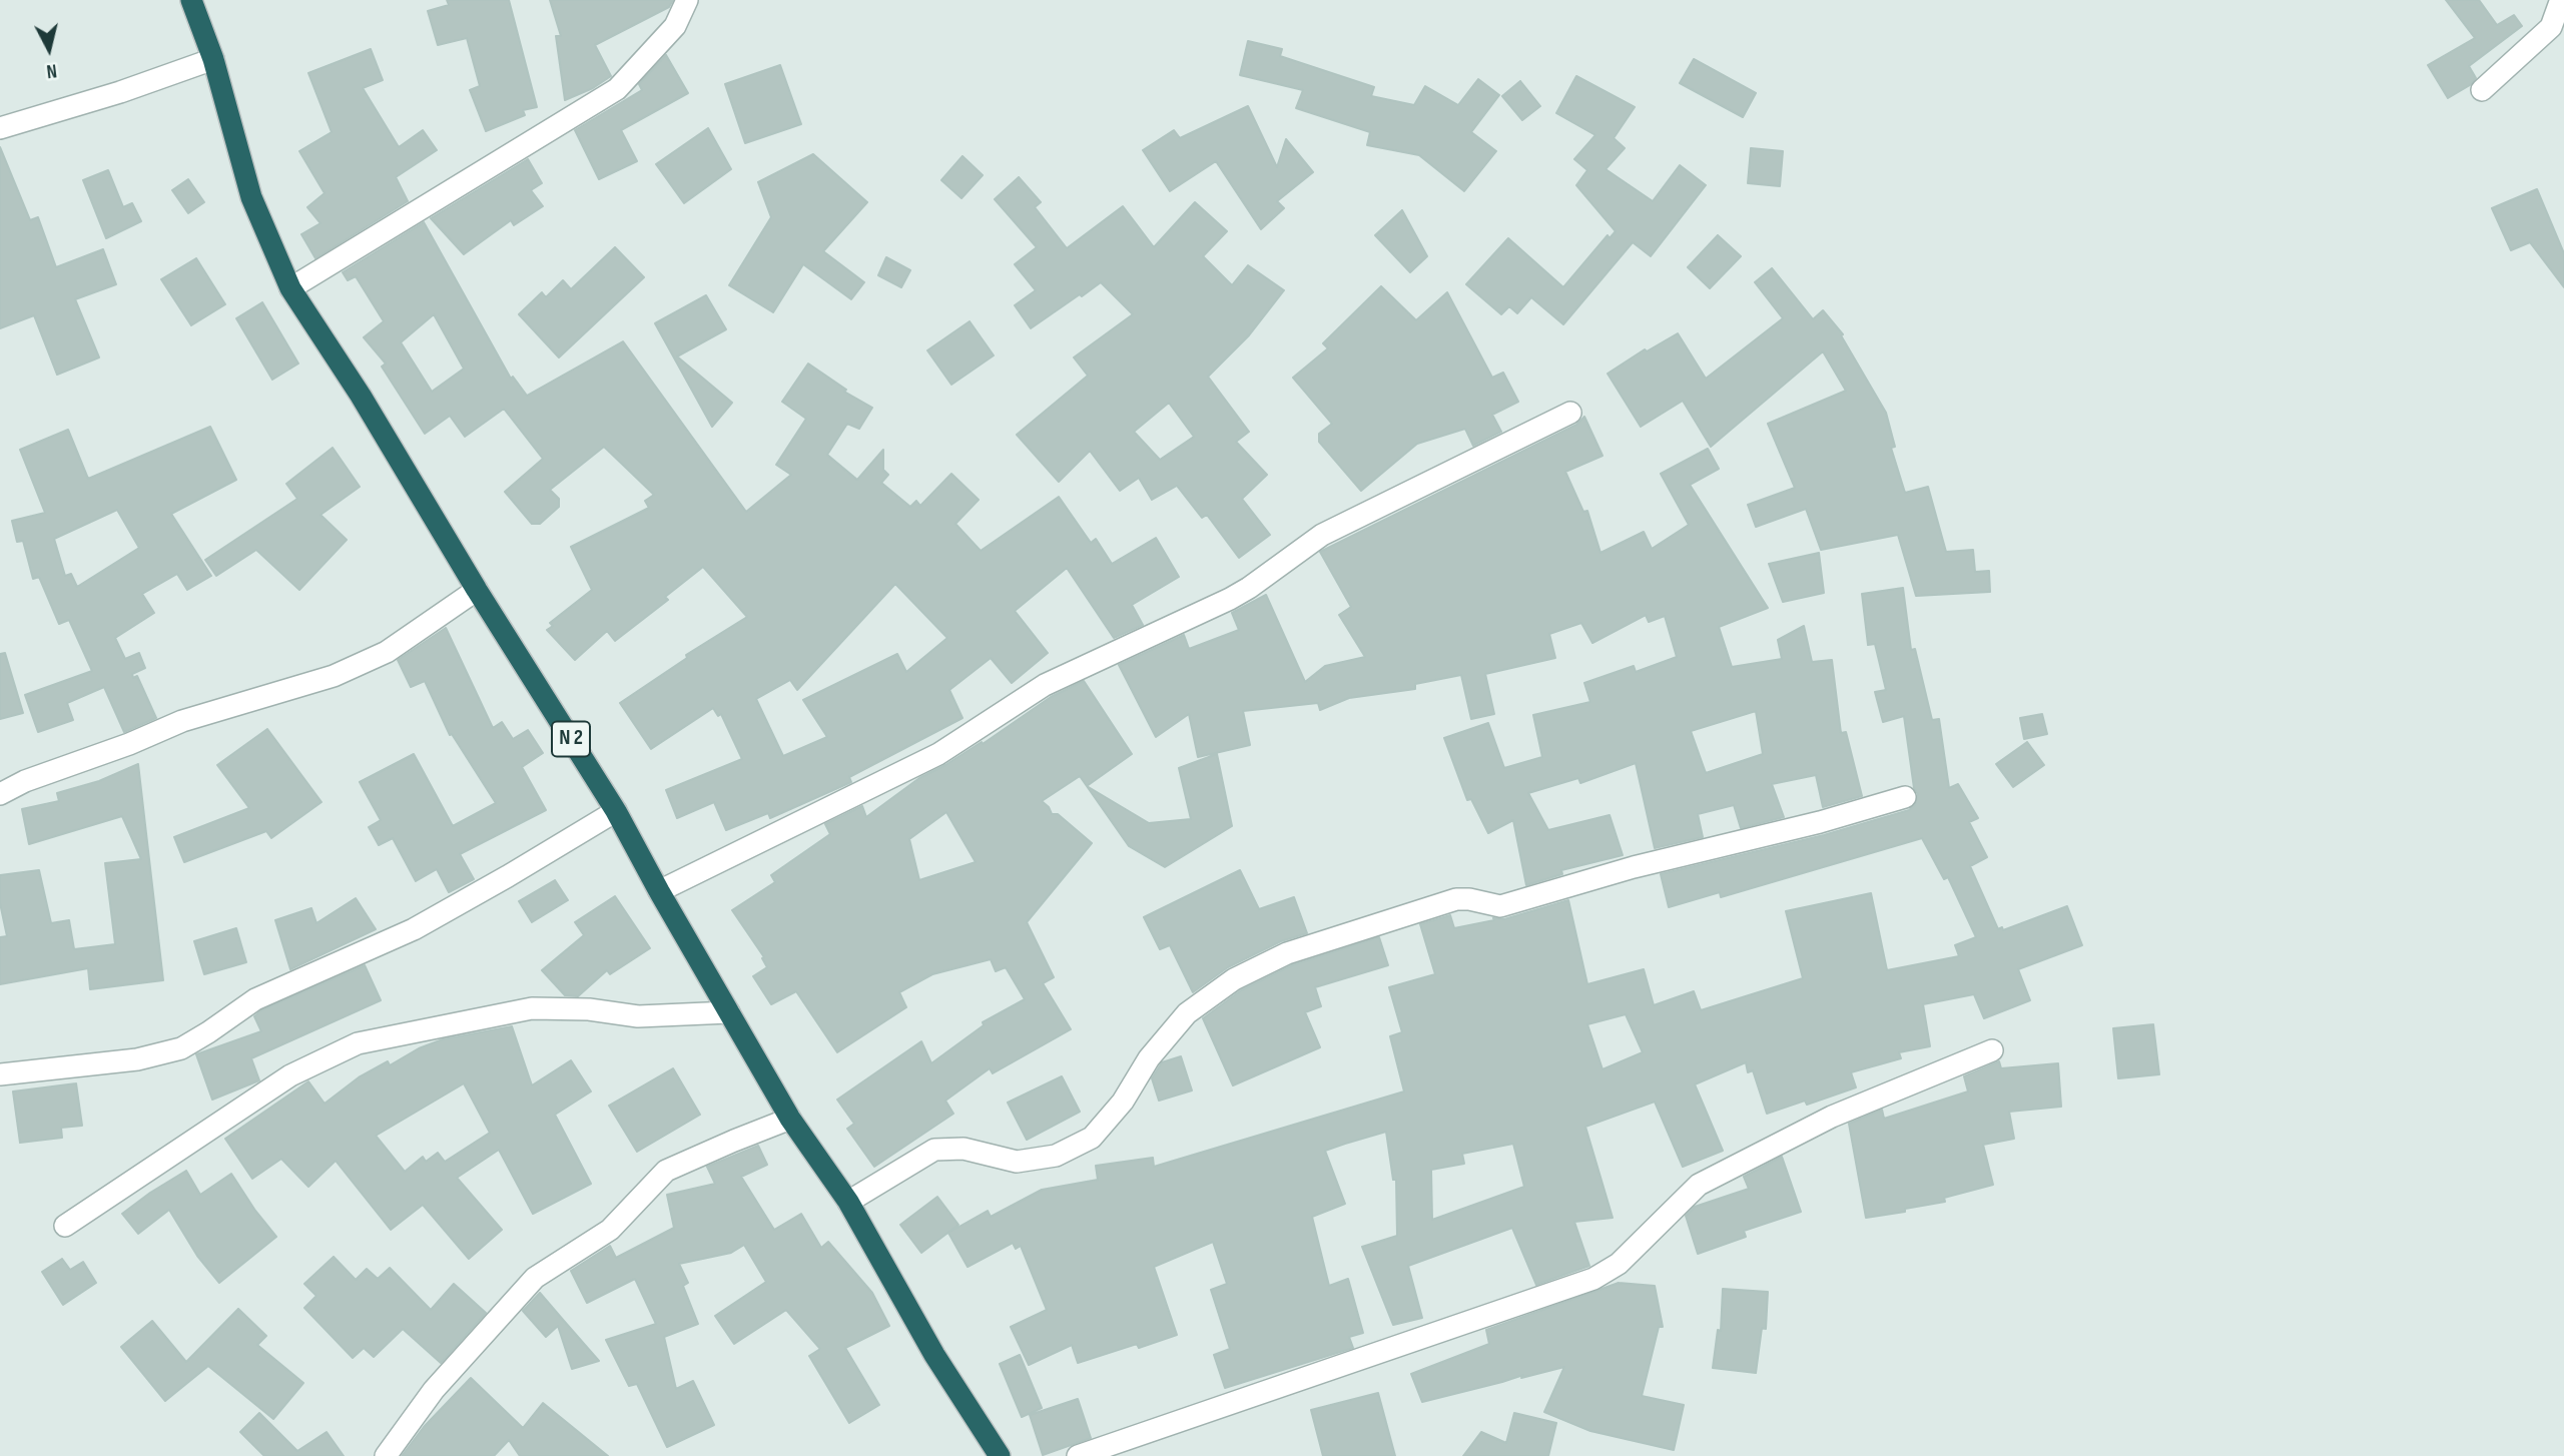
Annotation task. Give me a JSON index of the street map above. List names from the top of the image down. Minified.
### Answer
{"streets":{"highway":["N 2"]},"north":"bottom"}
